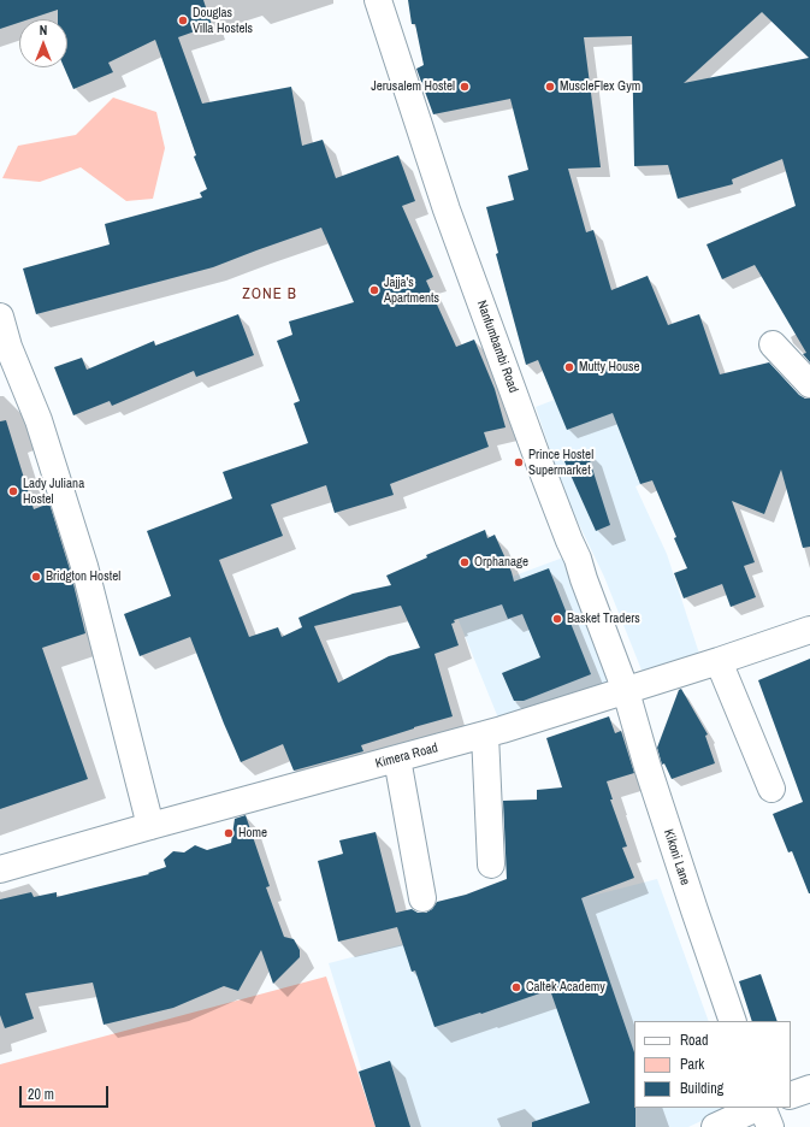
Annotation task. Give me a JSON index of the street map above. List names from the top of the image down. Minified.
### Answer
{"streets":{"street":["Nanfumbambi Road","Kimera Road","Kikoni Lane"]},"crossings":[["Nanfumbambi Road","Kimera Road"],["Nanfumbambi Road","Kikoni Lane"],["Kimera Road","Kikoni Lane"]],"districts":["ZONE B"],"places":["Douglas Villa Hostels","Jerusalem Hostel","MuscleFlex Gym","Jajja's Apartments","Mutty House","Prince Hostel Supermarket","Lady Juliana Hostel","Orphanage","Bridgton Hostel","Basket Traders","Home","Caltek Academy"],"legend":["Road","Park","Building"],"scale_bar":"20 m","north":"top"}
